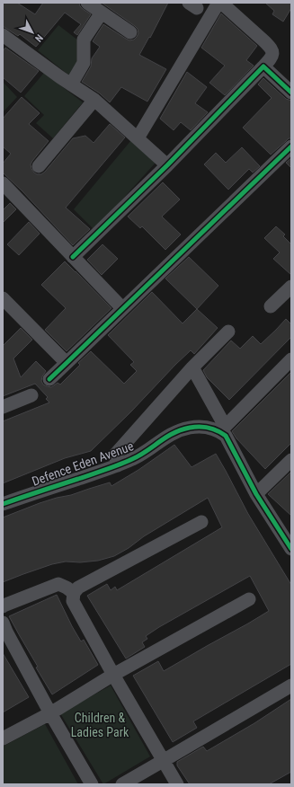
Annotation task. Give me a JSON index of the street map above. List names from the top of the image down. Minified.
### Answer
{"streets":{"street":["Defence Eden Avenue"]},"parks":["Children & Ladies Park"],"north":"bottom right"}
